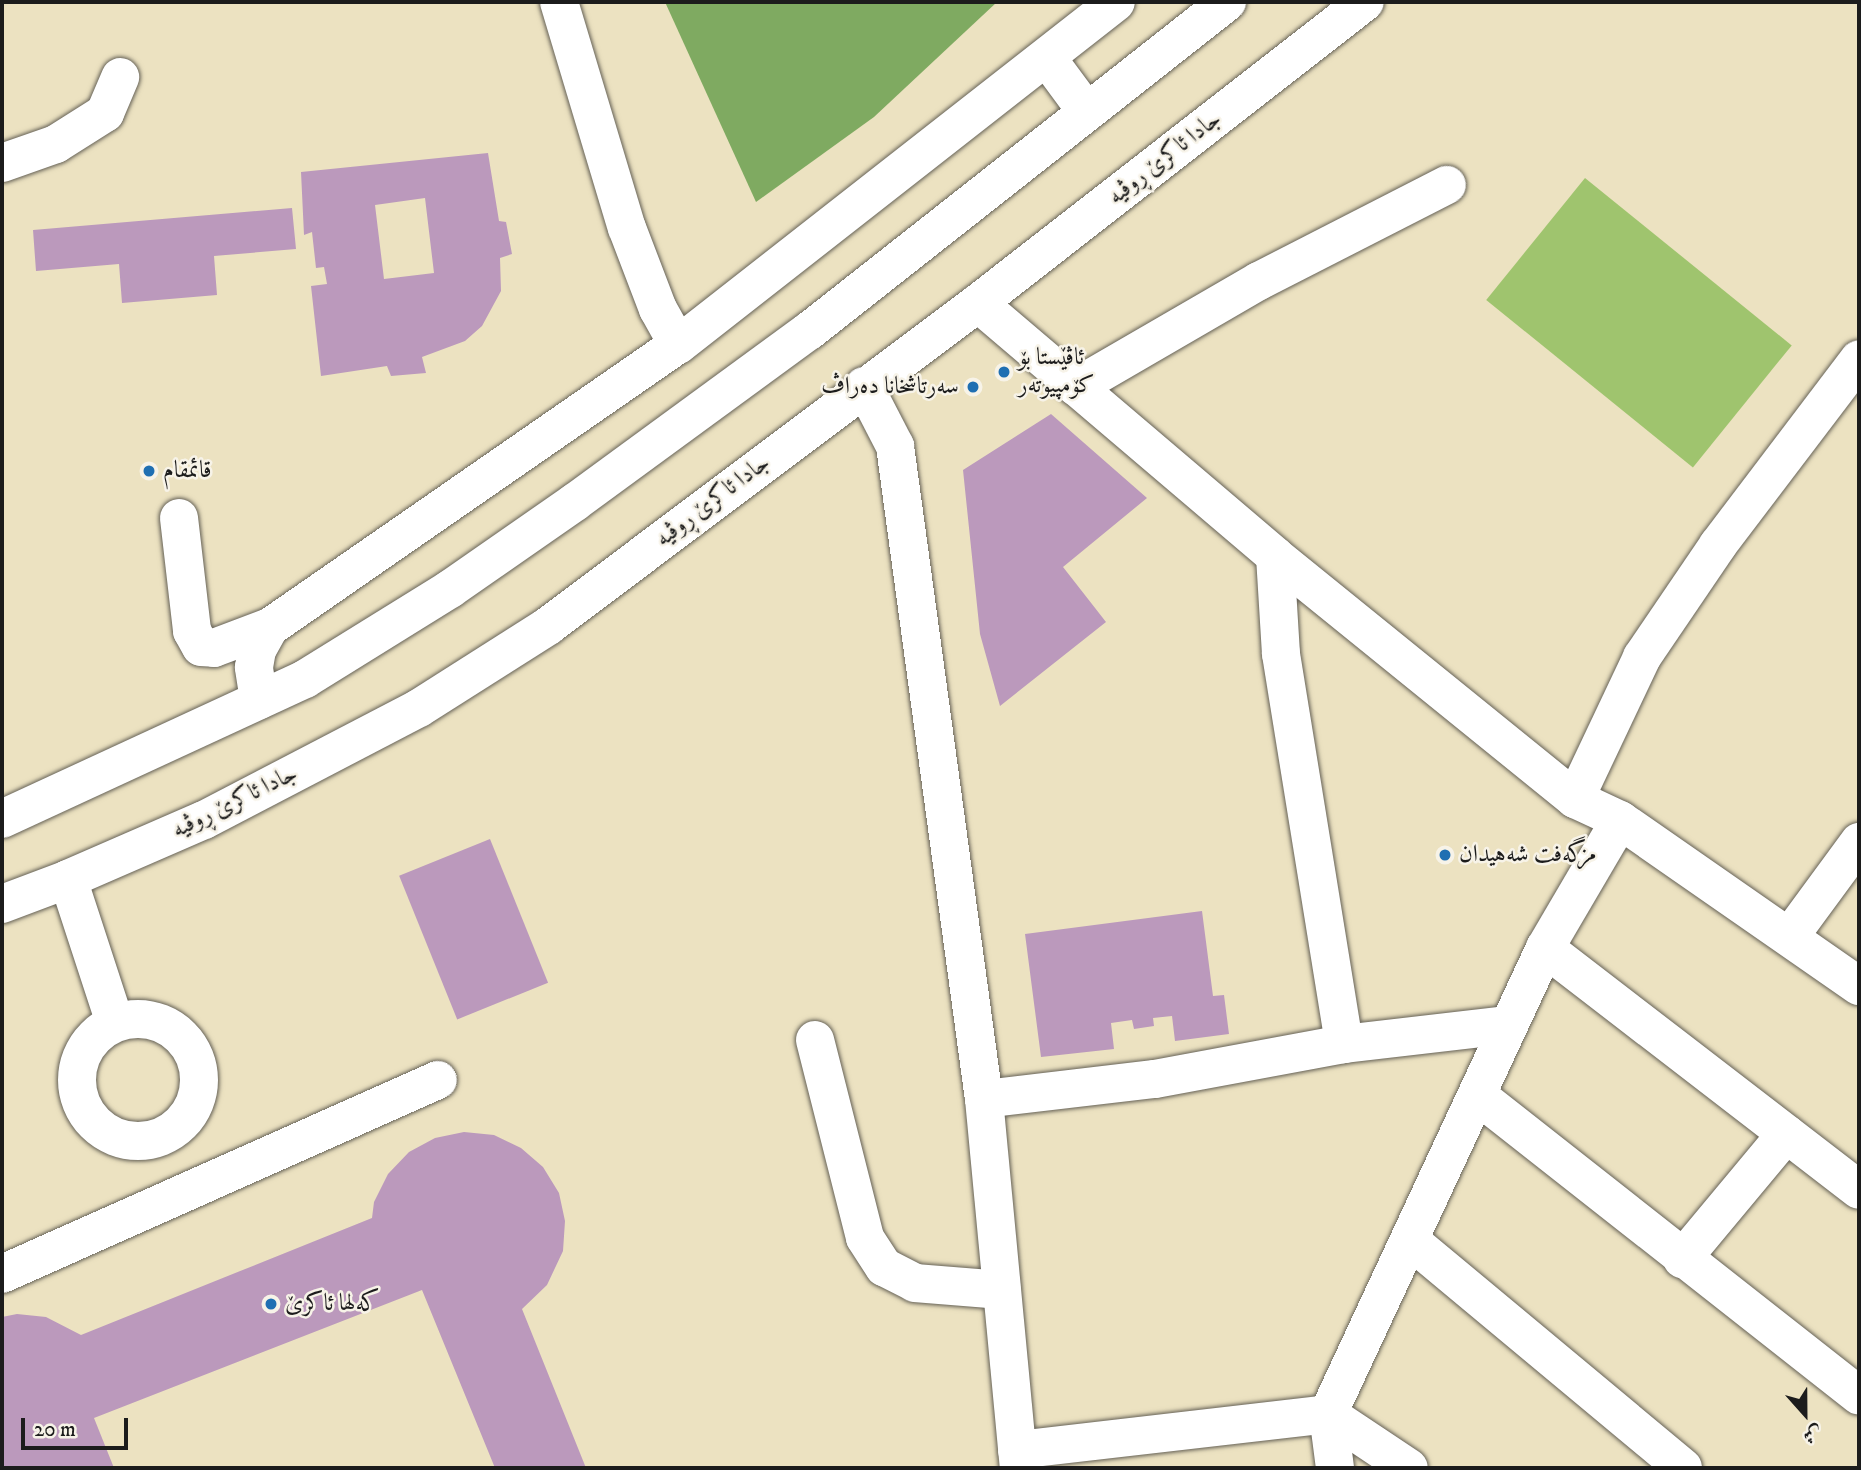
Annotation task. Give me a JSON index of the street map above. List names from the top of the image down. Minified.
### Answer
{"streets":{"main road":["جادا ئاکرێ ڕوڤیە"]},"places":["ئاڤێستا بۆ کۆمپیوتەر","سەرتاشخانا دەراڤ","قائمقام","مزگەفت شه‌هيدان","کەلها ئاکرێ"],"scale_bar":"20 m","north":"bottom"}
